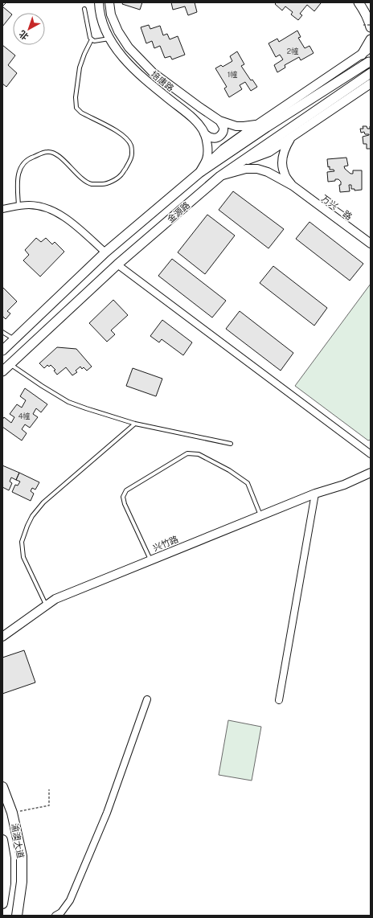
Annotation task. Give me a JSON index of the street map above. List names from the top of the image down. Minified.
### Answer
{"streets":{"main road":["金源路","渝澳大道"],"street":["培唐路","万兴一路","兴竹路"]},"crossings":[["培唐路","金源路"]],"house_numbers":["2幢","1幢","4幢"],"north":"bottom left"}
